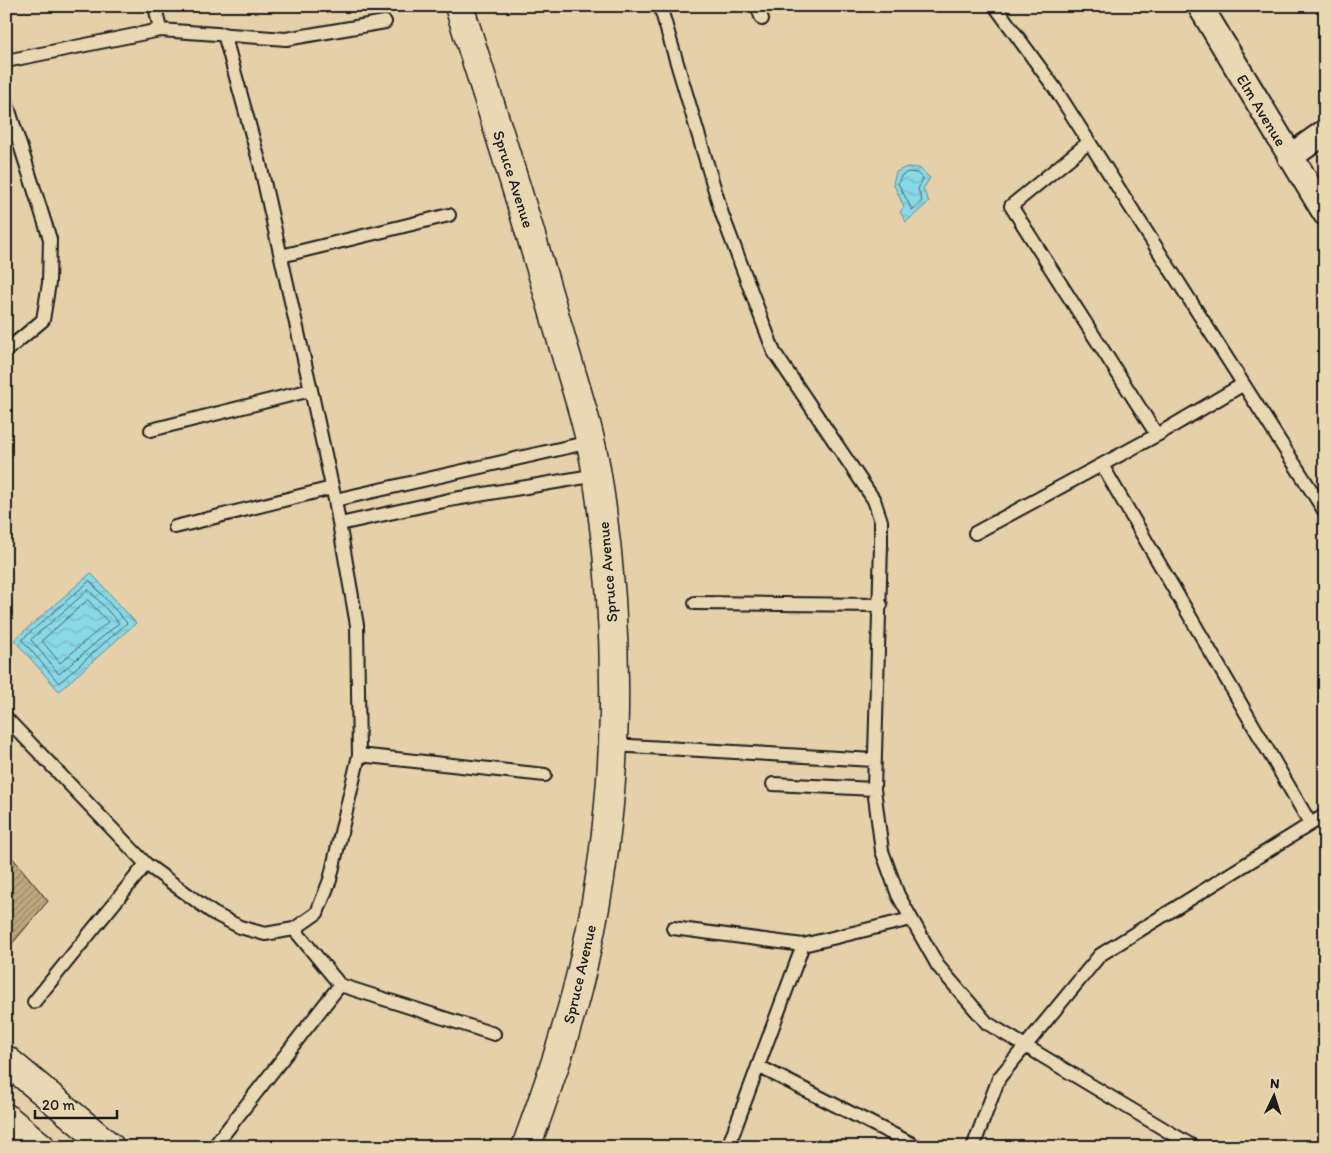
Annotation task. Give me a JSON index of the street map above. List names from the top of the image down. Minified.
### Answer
{"streets":{"street":["Elm Avenue","Spruce Avenue"]},"scale_bar":"20 m","north":"top"}
